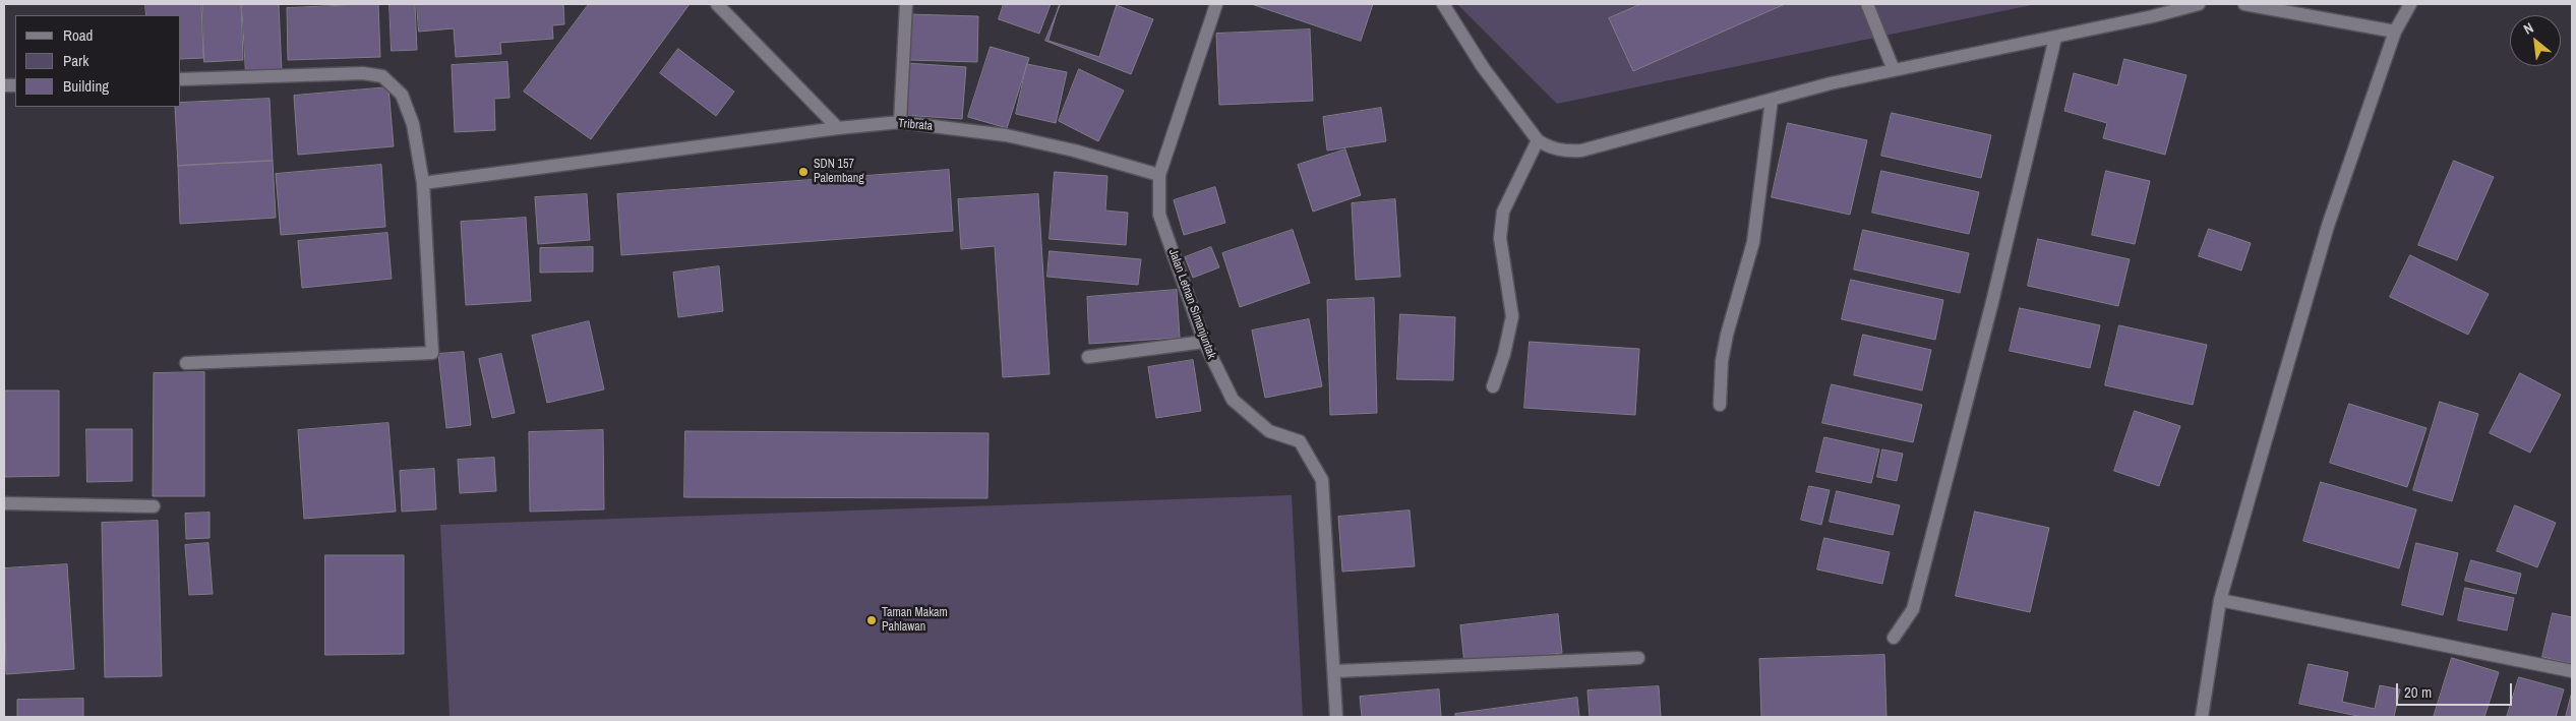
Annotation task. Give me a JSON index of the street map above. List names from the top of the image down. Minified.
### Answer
{"streets":{"street":["Tribrata","Jalan Letnan Simanjuntak"]},"crossings":[["Tribrata","Jalan Letnan Simanjuntak"]],"places":["SDN 157 Palembang","Taman Makam Pahlawan"],"legend":["Road","Park","Building"],"scale_bar":"20 m","north":"top left"}
